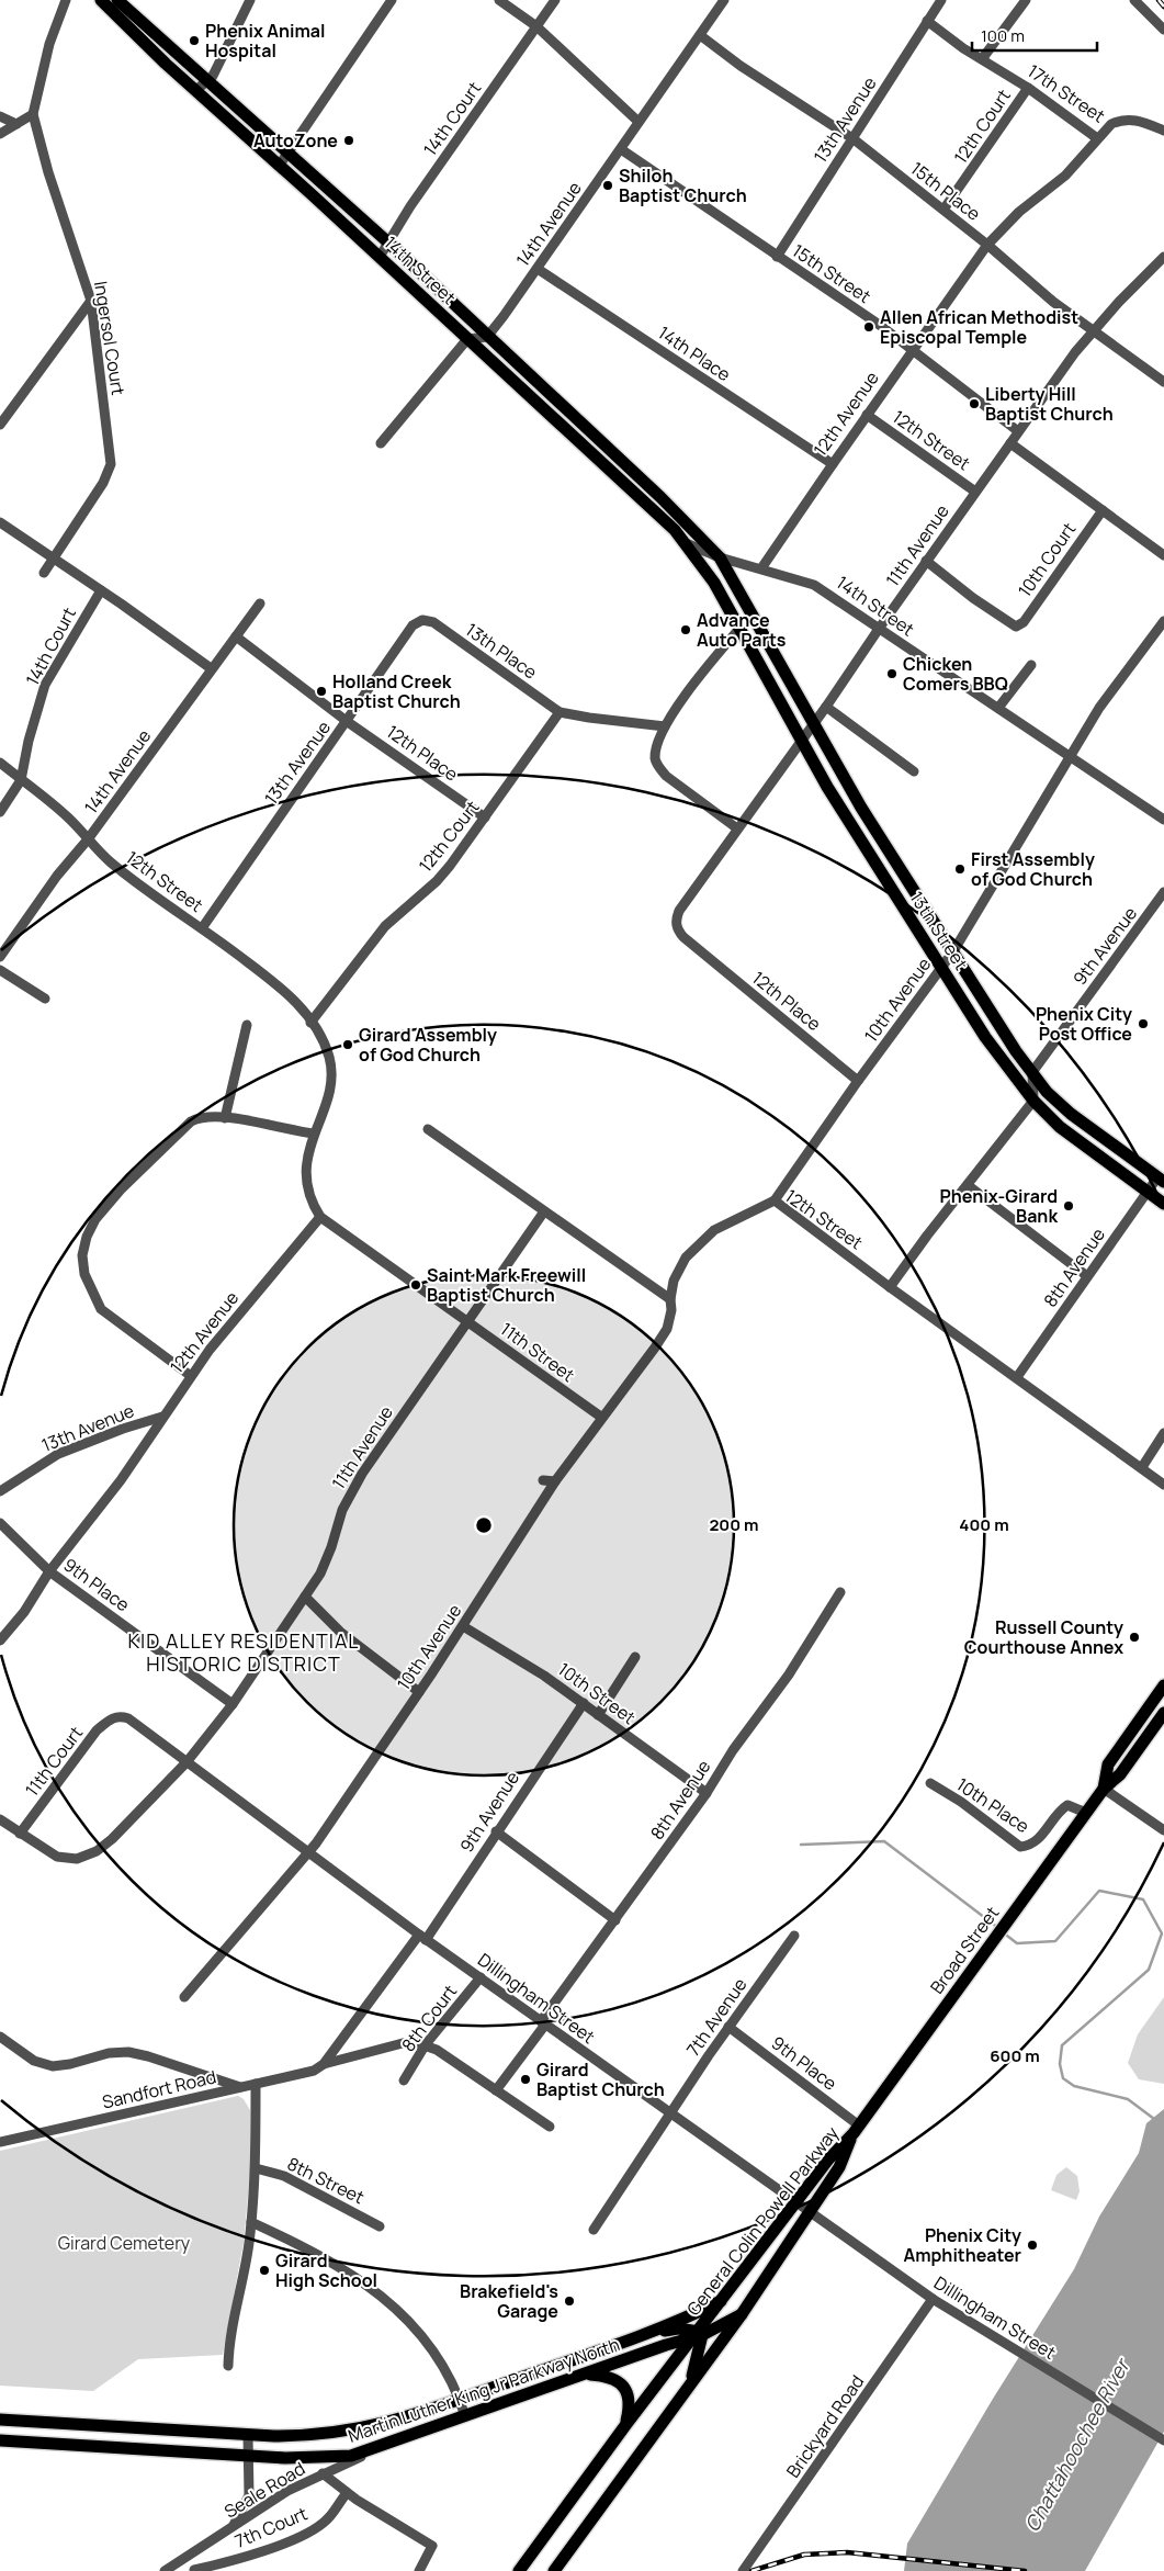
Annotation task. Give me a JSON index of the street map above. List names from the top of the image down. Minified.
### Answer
{"streets":{"main road":["14th Street","13th Street","Broad Street","General Colin Powell Parkway","Martin Luther King Jr Parkway North"],"street":["17th Street","14th Court","13th Avenue","12th Court","15th Place","14th Avenue","15th Street","Ingersol Court","14th Place","12th Avenue","12th Street","11th Avenue","10th Court","13th Place","12th Place","9th Avenue","10th Avenue","8th Avenue","11th Street","9th Place","10th Street","11th Court","10th Place","Dillingham Street","7th Avenue","8th Court","Sandfort Road","8th Street","Brickyard Road","Seale Road","7th Court"]},"crossings":[["17th Street","13th Avenue"],["17th Street","12th Court"],["17th Street","12th Avenue"],["14th Court","14th Street"],["14th Court","12th Street"],["13th Avenue","15th Place"],["13th Avenue","15th Street"],["13th Avenue","12th Avenue"],["13th Avenue","12th Street"],["13th Avenue","13th Place"],["13th Avenue","12th Place"],["12th Court","15th Place"],["12th Court","12th Street"],["12th Court","13th Place"],["12th Court","12th Place"],["15th Place","14th Avenue"],["15th Place","12th Avenue"],["15th Place","11th Avenue"],["14th Avenue","14th Street"],["14th Avenue","15th Street"],["14th Avenue","14th Place"],["14th Avenue","12th Street"],["14th Avenue","12th Place"],["14th Street","12th Avenue"],["14th Street","11th Avenue"],["14th Street","10th Avenue"],["15th Street","12th Avenue"],["15th Street","11th Avenue"],["14th Place","12th Avenue"],["12th Avenue","12th Street"],["12th Avenue","11th Street"],["12th Avenue","9th Place"],["12th Street","11th Avenue"],["12th Street","10th Avenue"],["12th Street","8th Avenue"],["11th Avenue","10th Court"],["11th Avenue","12th Place"],["11th Avenue","13th Street"],["11th Avenue","11th Street"],["11th Avenue","9th Place"],["11th Avenue","Dillingham Street"],["12th Place","10th Avenue"],["13th Street","9th Avenue"],["13th Street","10th Avenue"],["13th Street","8th Avenue"],["9th Avenue","10th Street"],["9th Avenue","Dillingham Street"],["9th Avenue","Sandfort Road"],["10th Avenue","11th Street"],["10th Avenue","10th Street"],["10th Avenue","Dillingham Street"],["8th Avenue","10th Street"],["8th Avenue","Dillingham Street"],["9th Place","Broad Street"],["9th Place","7th Avenue"],["9th Place","General Colin Powell Parkway"],["11th Court","Dillingham Street"],["10th Place","Broad Street"],["Broad Street","General Colin Powell Parkway"],["Dillingham Street","7th Avenue"],["Dillingham Street","8th Court"],["Dillingham Street","General Colin Powell Parkway"],["Dillingham Street","Brickyard Road"],["General Colin Powell Parkway","Martin Luther King Jr Parkway North"],["Martin Luther King Jr Parkway North","Seale Road"]],"districts":["KID ALLEY RESIDENTIAL HISTORIC DISTRICT"],"water":["Chattahoochee River"],"parks":["Girard Cemetery"],"places":["Phenix Animal Hospital","AutoZone","Shiloh Baptist Church","Allen African Methodist Episcopal Temple","Liberty Hill Baptist Church","Advance Auto Parts","Chicken Comers BBQ","Holland Creek Baptist Church","First Assembly of God Church","Phenix City Post Office","Girard Assembly of God Church","Phenix-Girard Bank","Saint Mark Freewill Baptist Church","Russell County Courthouse Annex","Girard Baptist Church","Phenix City Amphitheater","Girard High School","Brakefield's Garage"],"scale_bar":"100 m","rings":["200 m","400 m","600 m"]}
